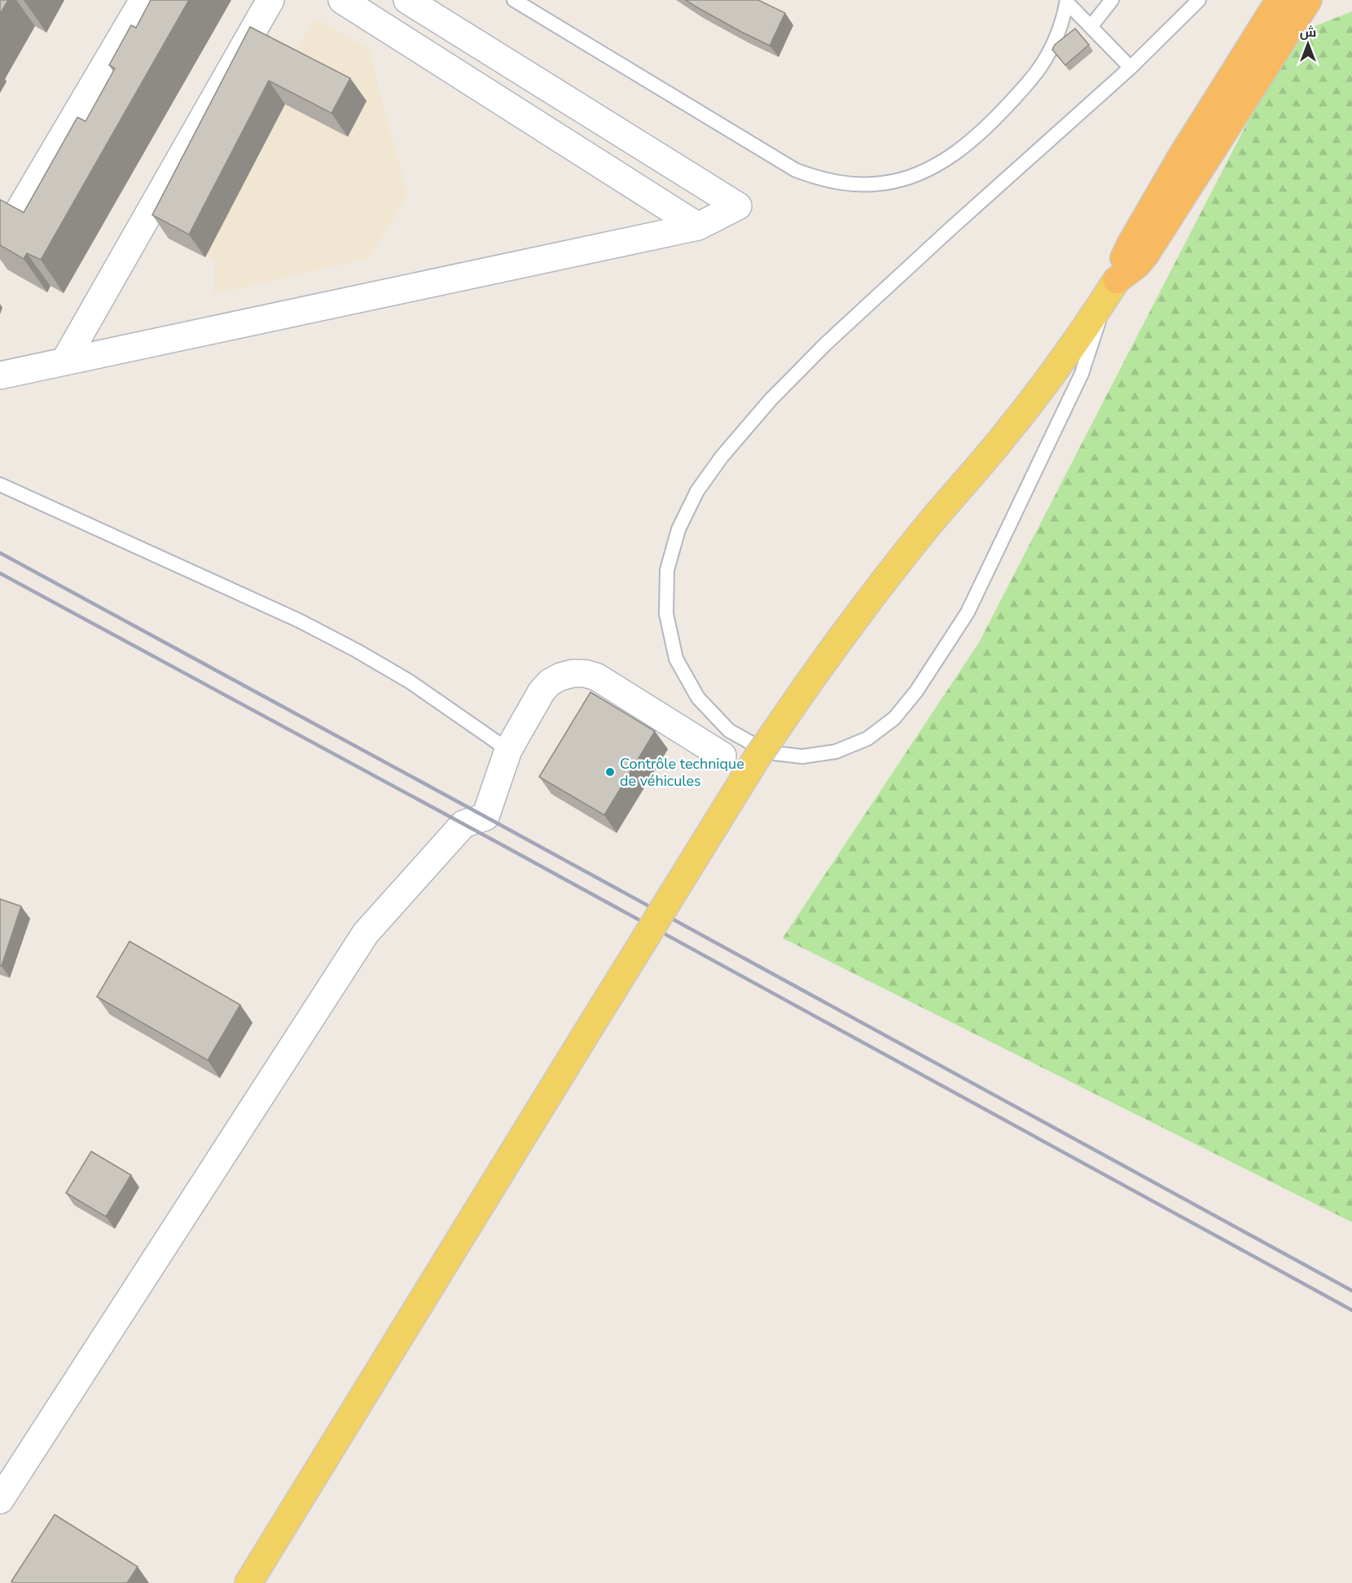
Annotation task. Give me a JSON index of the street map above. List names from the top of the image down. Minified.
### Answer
{"places":["Contrôle technique de véhicules"],"north":"top"}
